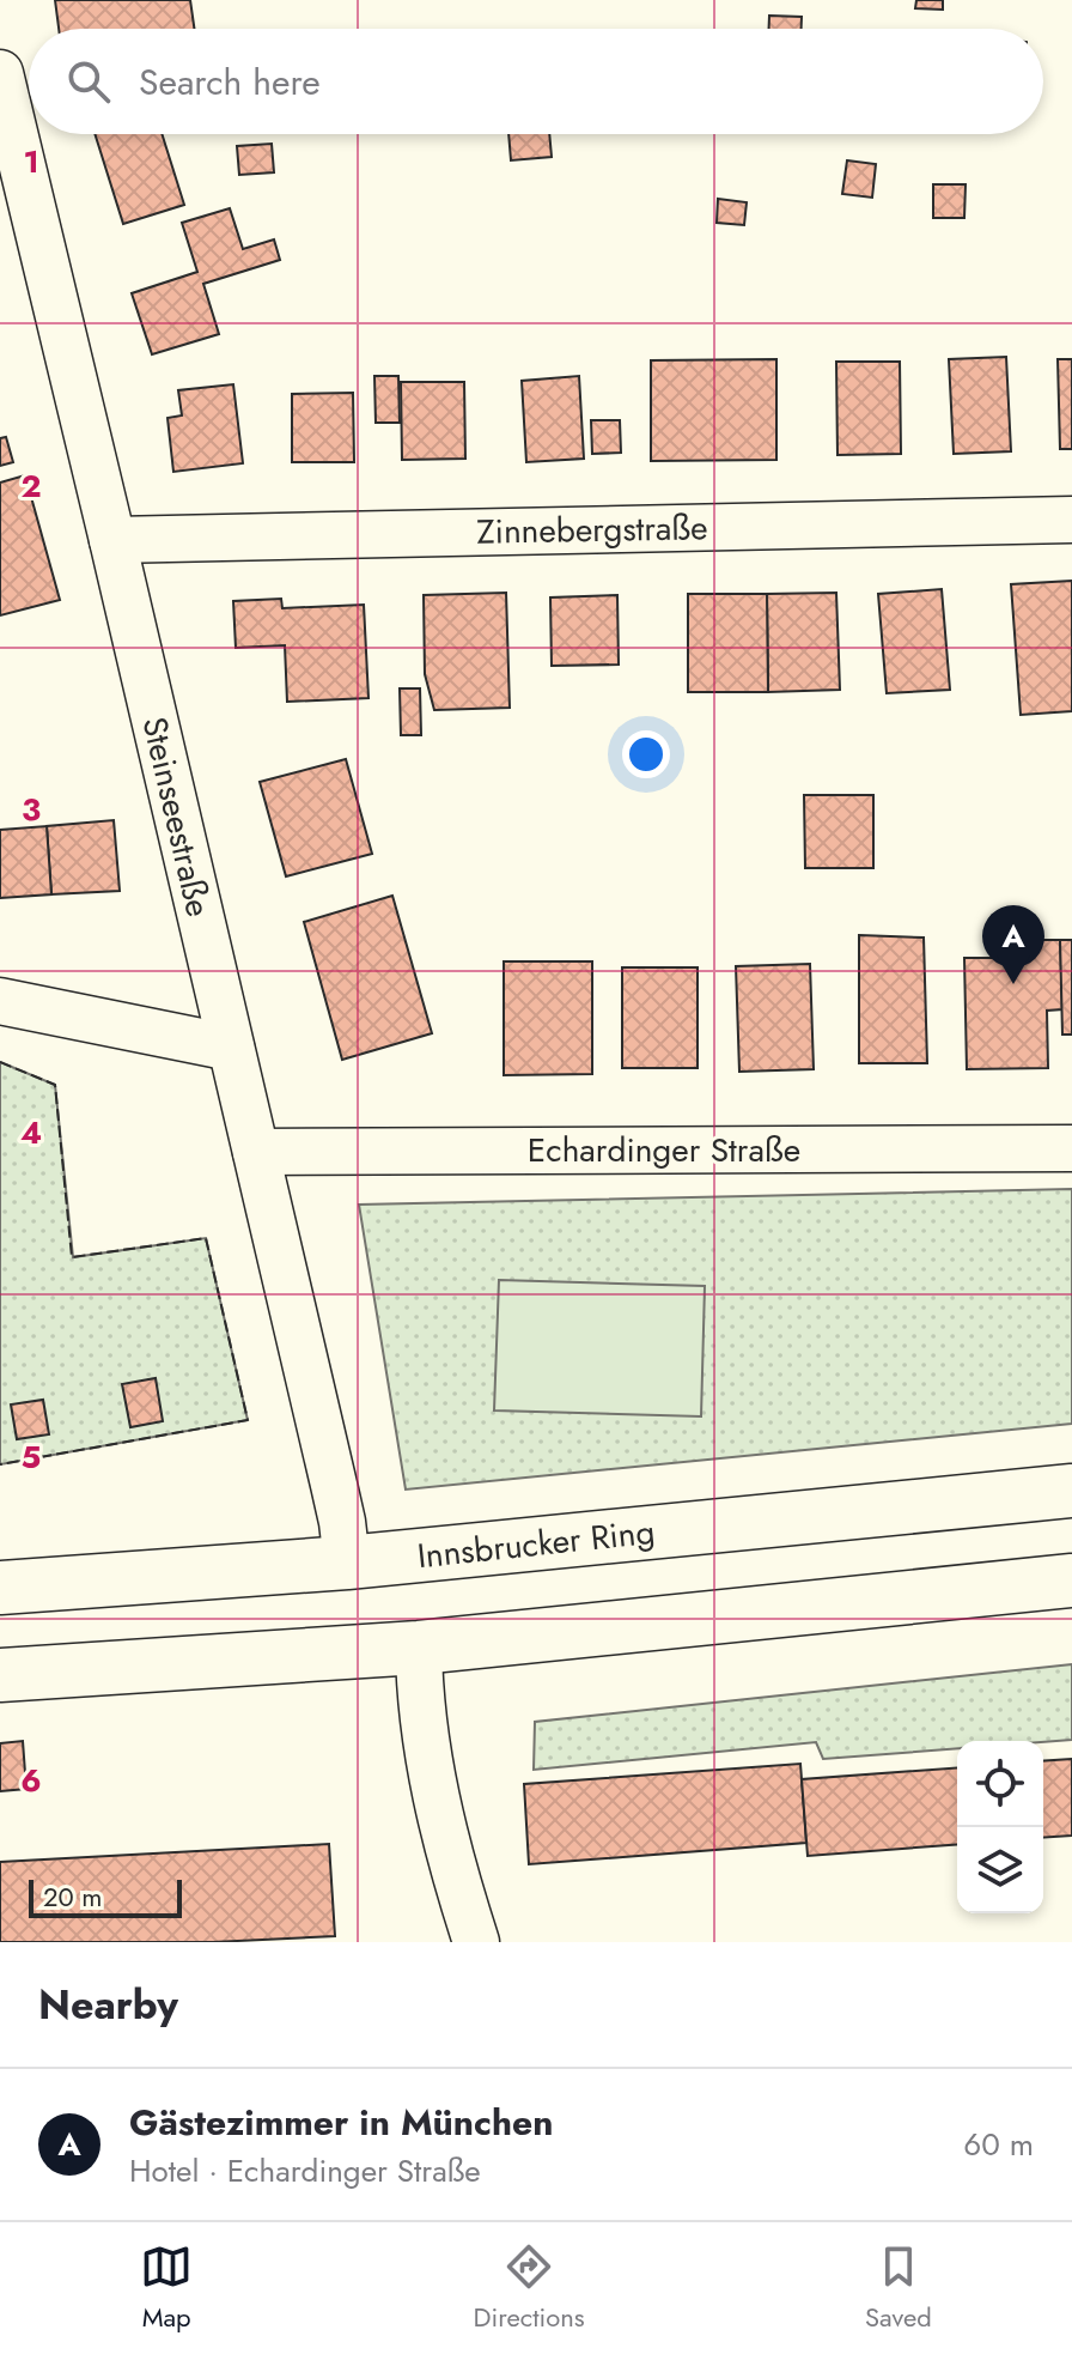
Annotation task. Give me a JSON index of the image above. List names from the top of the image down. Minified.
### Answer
{"streets":{"main road":["Innsbrucker Ring"],"street":["Zinnebergstraße","Steinseestraße","Echardinger Straße"]},"crossings":[["Zinnebergstraße","Steinseestraße"],["Steinseestraße","Echardinger Straße"],["Steinseestraße","Innsbrucker Ring"]],"scale_bar":"20 m","page":{"search":"Search here","pins":"A","scale":"20 m","heading":"Nearby","list":[{"mark":"A","name":"Gästezimmer in München","note":"Hotel · Echardinger Straße","value":"60 m"}],"nav":["Map","Directions","Saved"]},"grid":{"rows":["1","2","3","4","5","6"]}}
